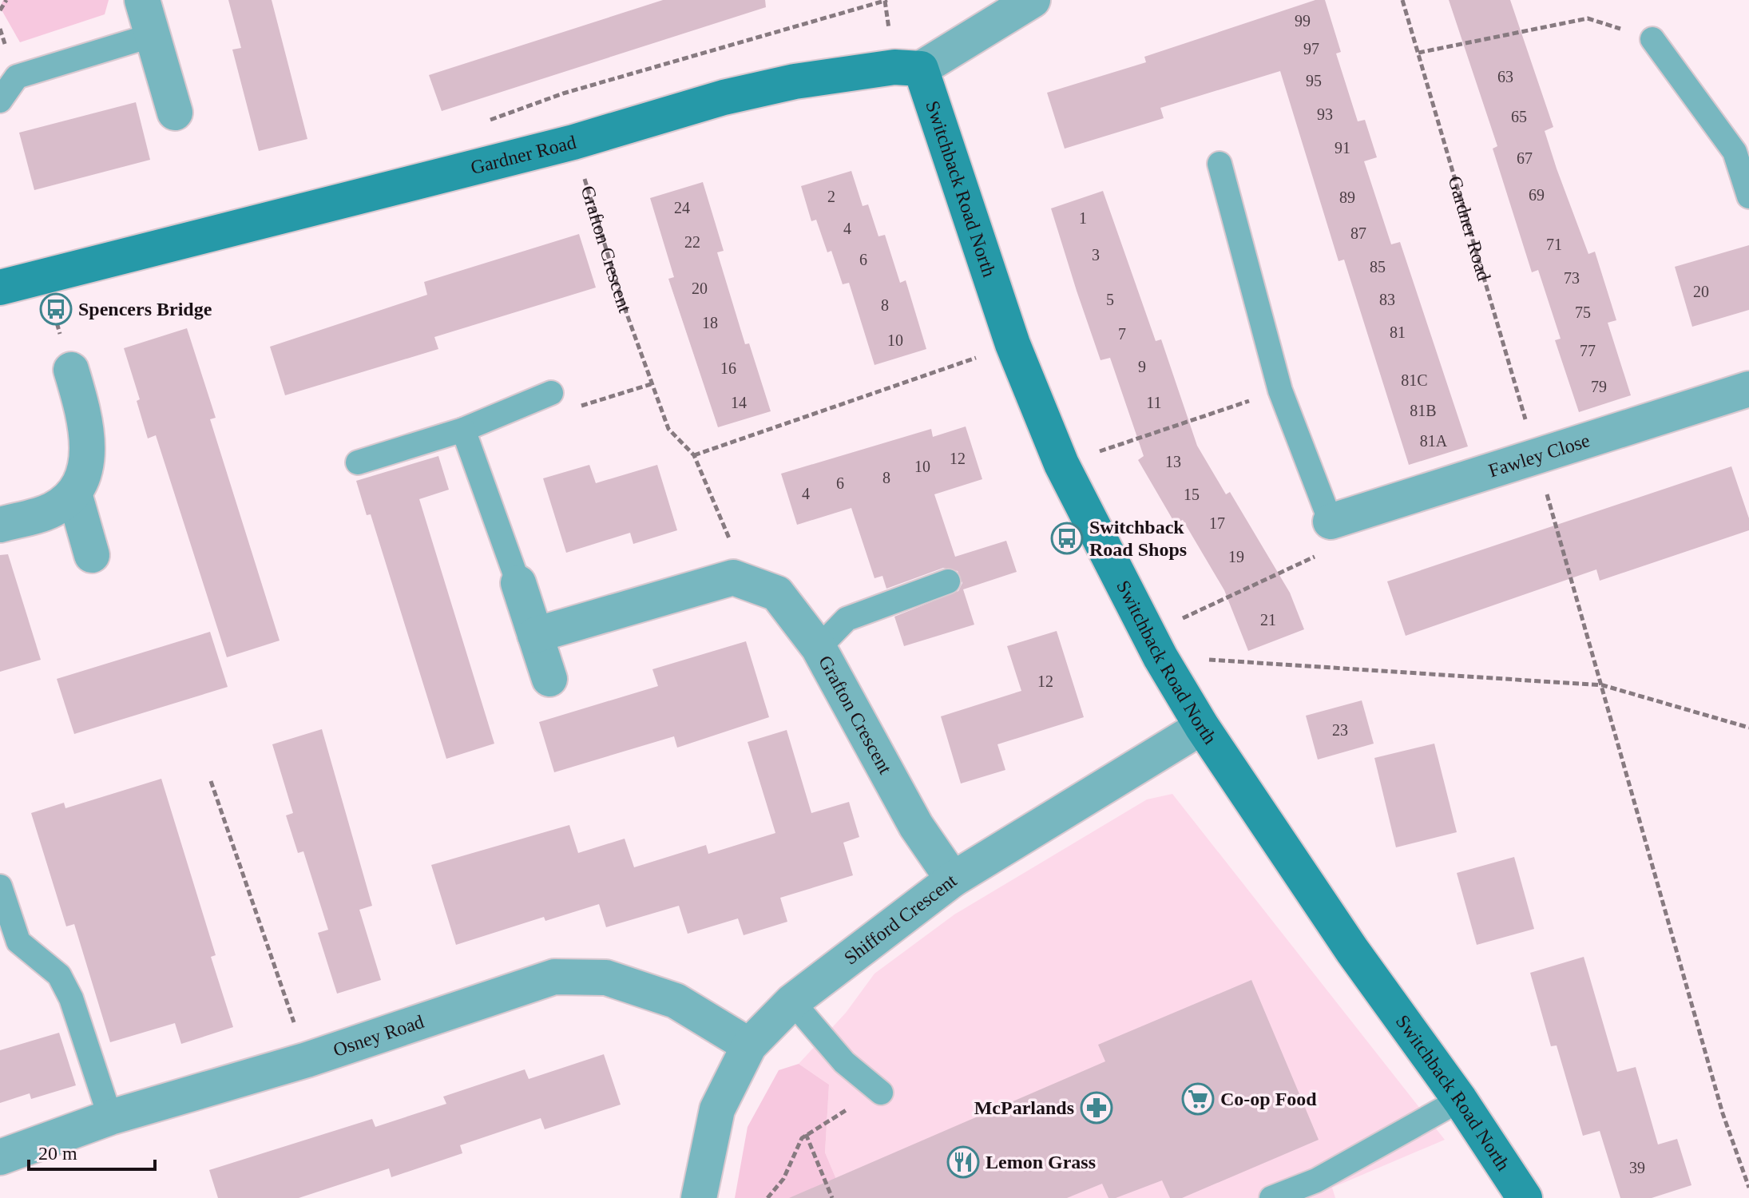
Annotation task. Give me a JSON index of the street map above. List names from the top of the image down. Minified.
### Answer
{"streets":{"main road":["Gardner Road","Switchback Road North"],"street":["Grafton Crescent","Fawley Close","Shifford Crescent","Osney Road"]},"crossings":[["Gardner Road","Switchback Road North"],["Gardner Road","Grafton Crescent"],["Gardner Road","Fawley Close"],["Switchback Road North","Shifford Crescent"],["Grafton Crescent","Shifford Crescent"],["Shifford Crescent","Osney Road"]],"places":{"bus stop":["Spencers Bridge","Switchback Road Shops"],"supermarket":["Co-op Food"],"pharmacy":["McParlands"],"restaurant":["Lemon Grass"]},"house_numbers":["99","97","63","95","93","65","91","67","69","2","89","24","1","4","87","22","71","3","6","85","73","20","20","5","83","8","75","18","81","7","10","77","9","16","81C","79","14","11","81B","81A","12","13","10","8","6","4","15","17","19","21","12","23","39"],"scale_bar":"20 m"}
